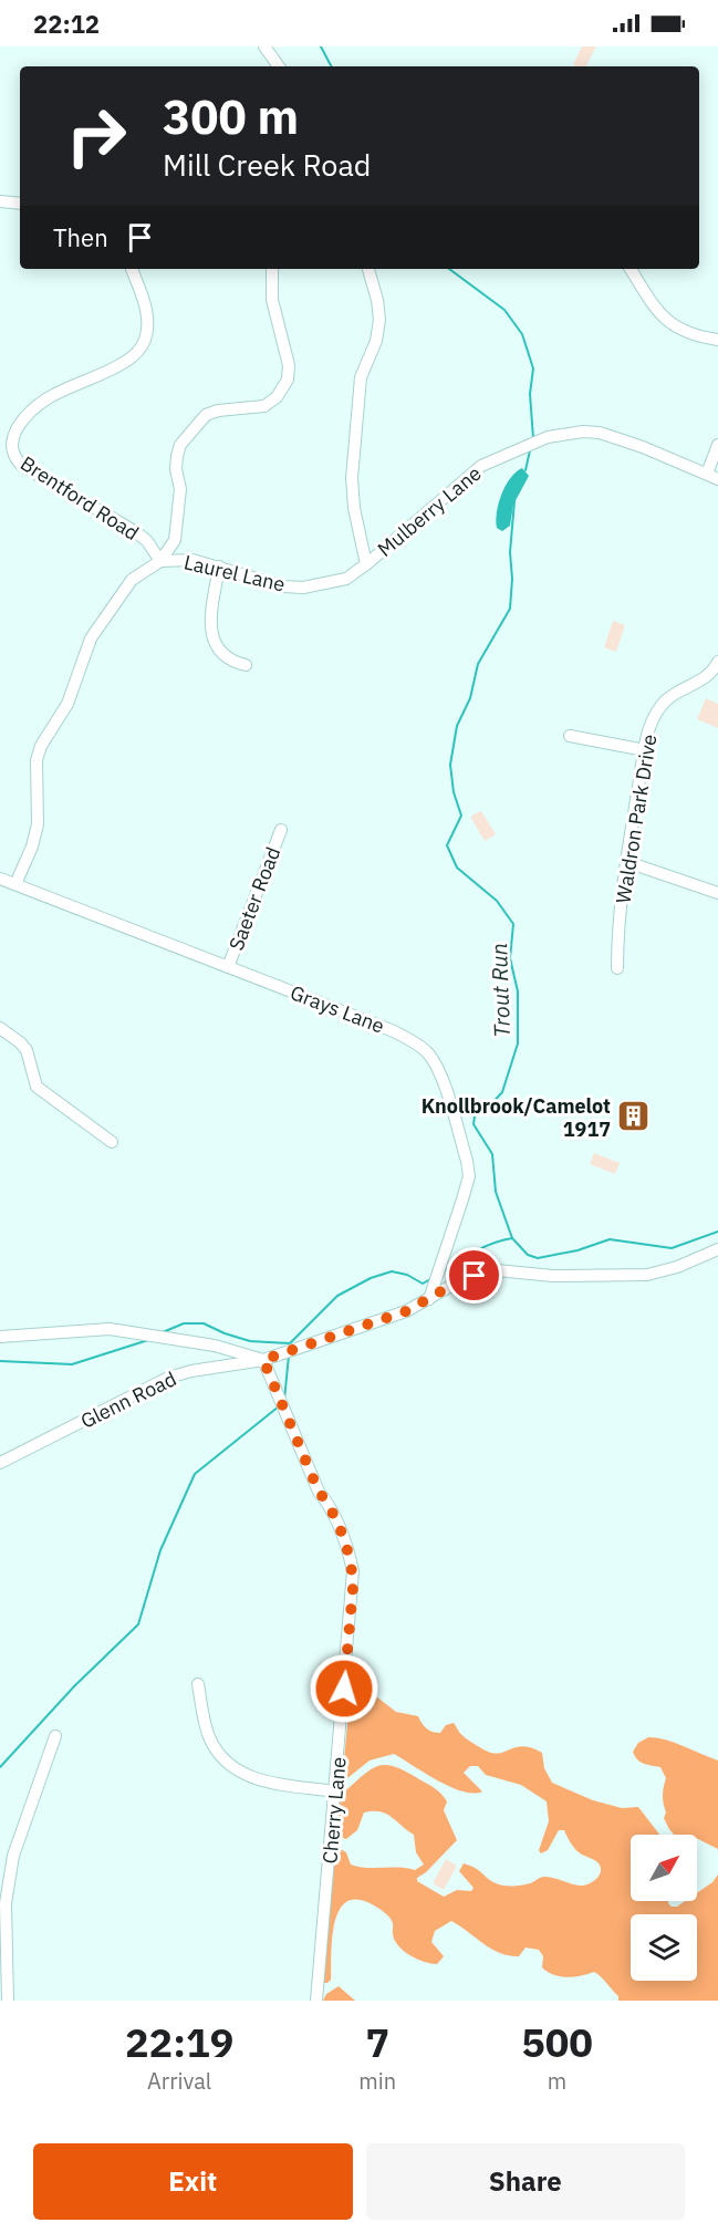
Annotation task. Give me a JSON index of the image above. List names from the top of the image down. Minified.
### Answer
{"streets":{"street":["Brentford Road","Mulberry Lane","Laurel Lane","Waldron Park Drive","Saeter Road","Grays Lane","Glenn Road","Cherry Lane"]},"crossings":[["Brentford Road","Laurel Lane"],["Mulberry Lane","Laurel Lane"],["Laurel Lane","Grays Lane"],["Saeter Road","Grays Lane"],["Grays Lane","Glenn Road"],["Glenn Road","Cherry Lane"]],"water":["Trout Run"],"places":{"building":["Knollbrook/Camelot 1917"]},"north":"top right","page":{"status":"22:12","turn":["300 m","Mill Creek Road"],"then":"Then","eta":["22:19","Arrival","7","min","500","m"],"buttons":["Exit","Share"]}}
